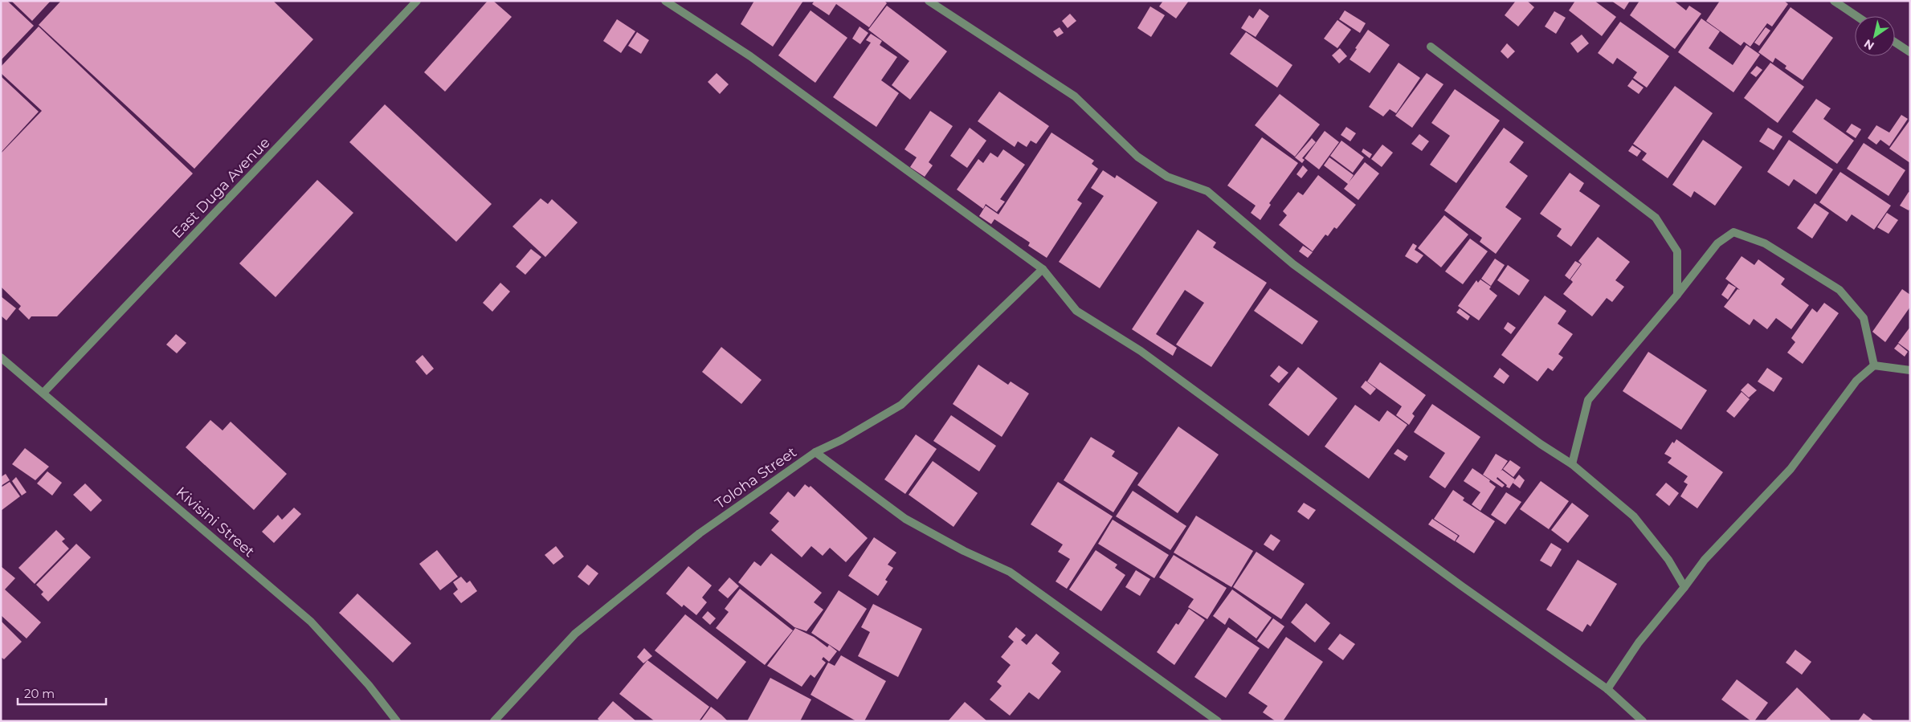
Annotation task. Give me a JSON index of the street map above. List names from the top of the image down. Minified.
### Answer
{"streets":{"street":["East Duga Avenue","Toloha Street","Kivisini Street"]},"crossings":[["East Duga Avenue","Kivisini Street"]],"scale_bar":"20 m","north":"bottom left"}
